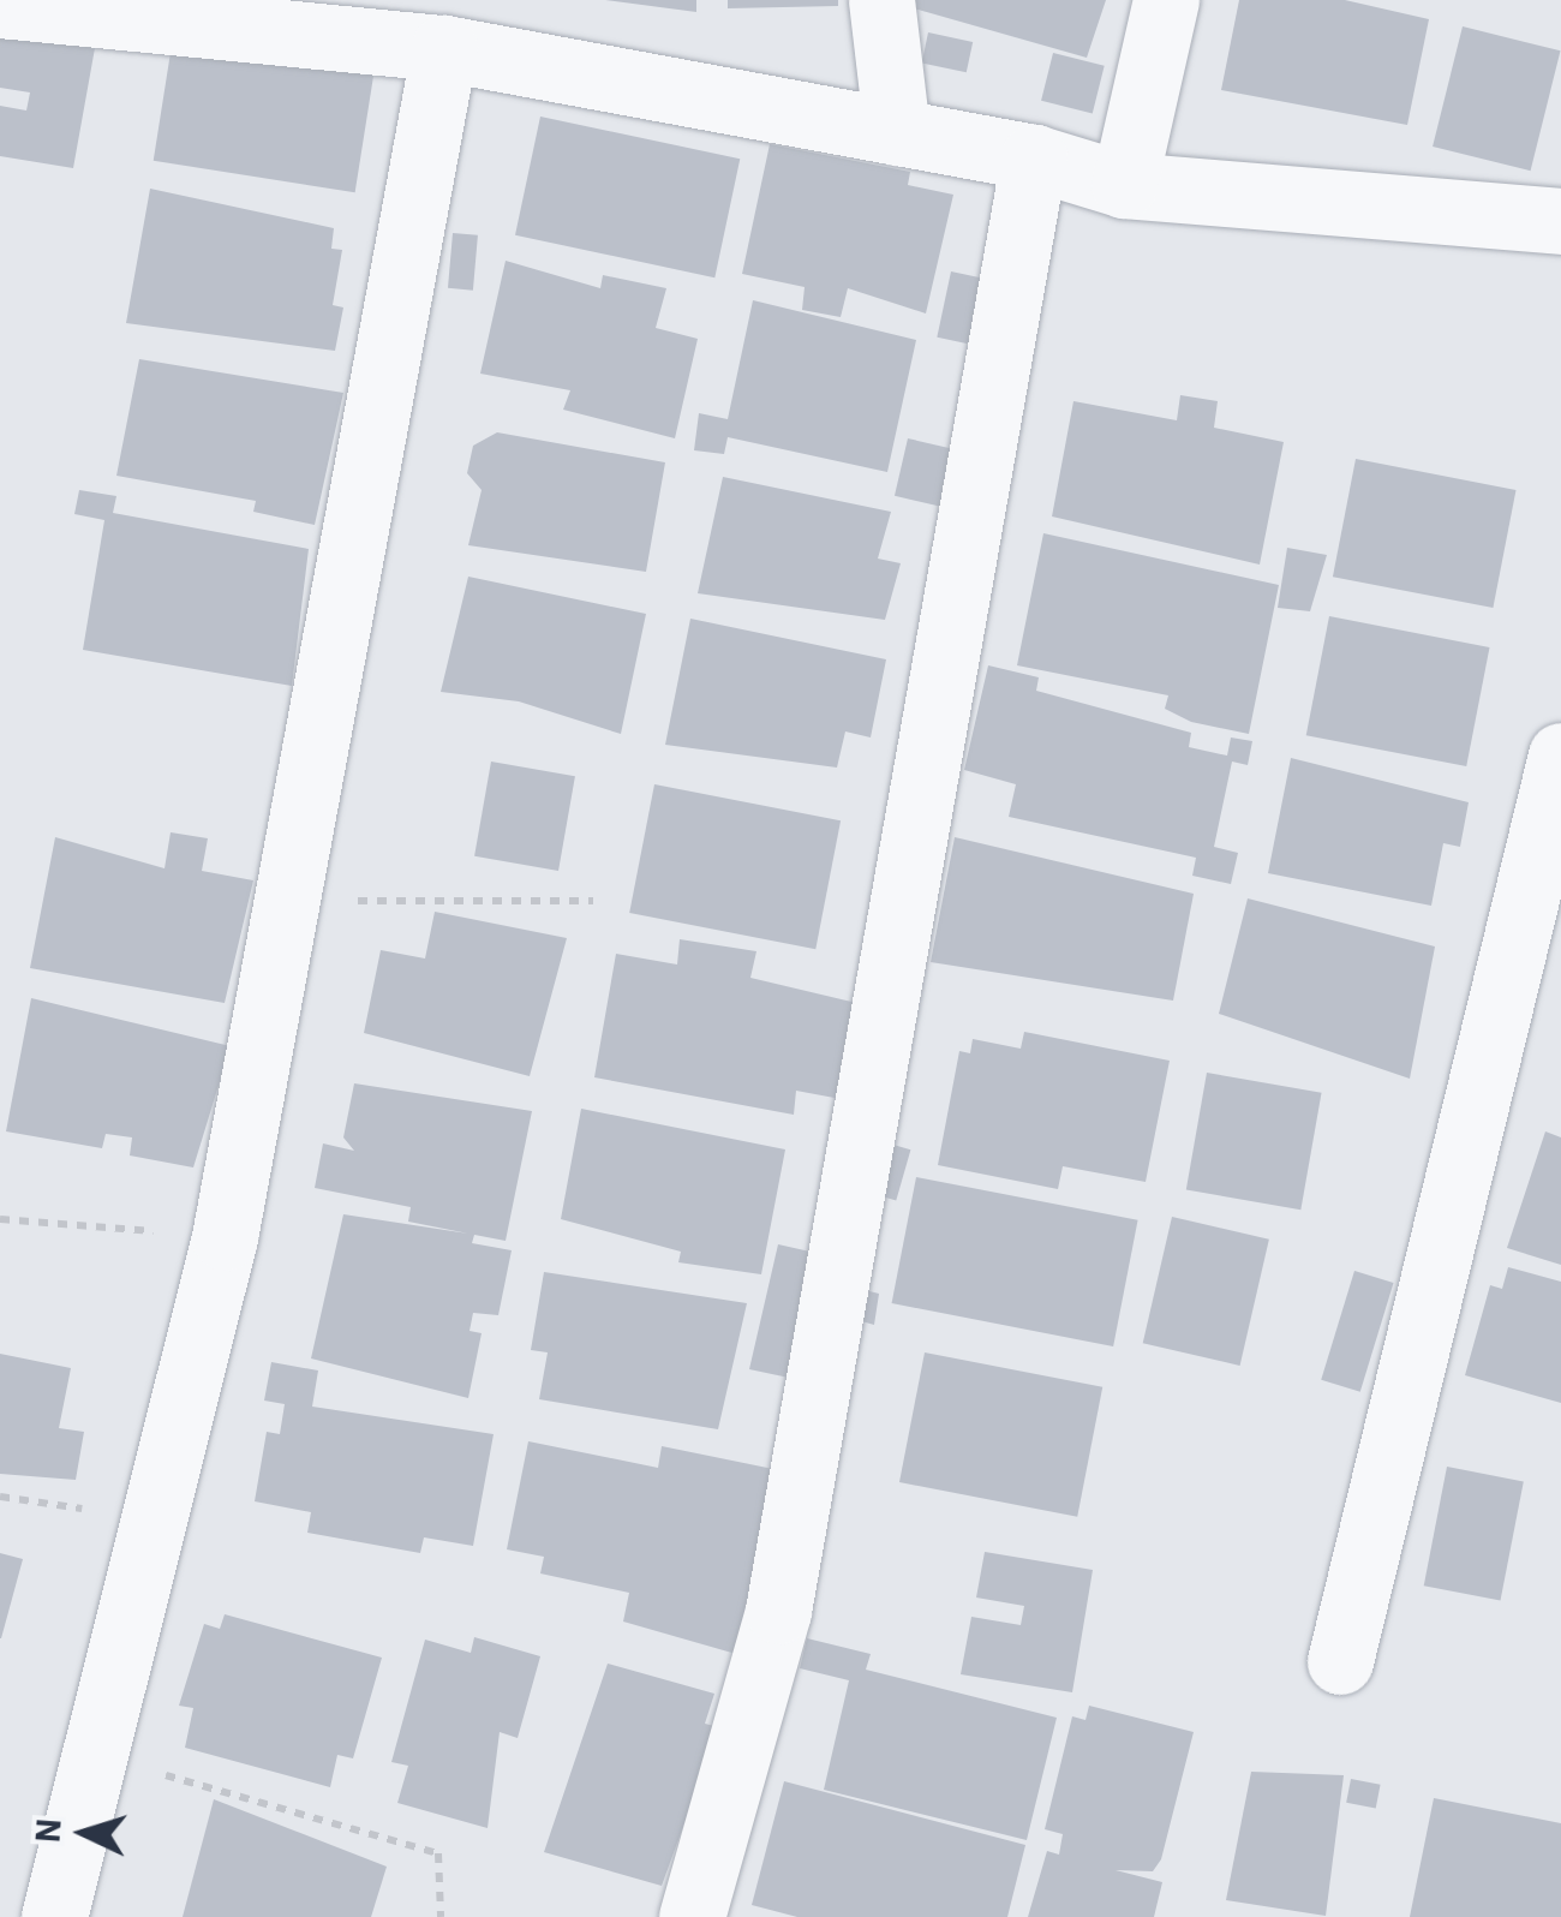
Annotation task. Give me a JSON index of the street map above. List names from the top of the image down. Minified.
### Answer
{"north":"left"}
